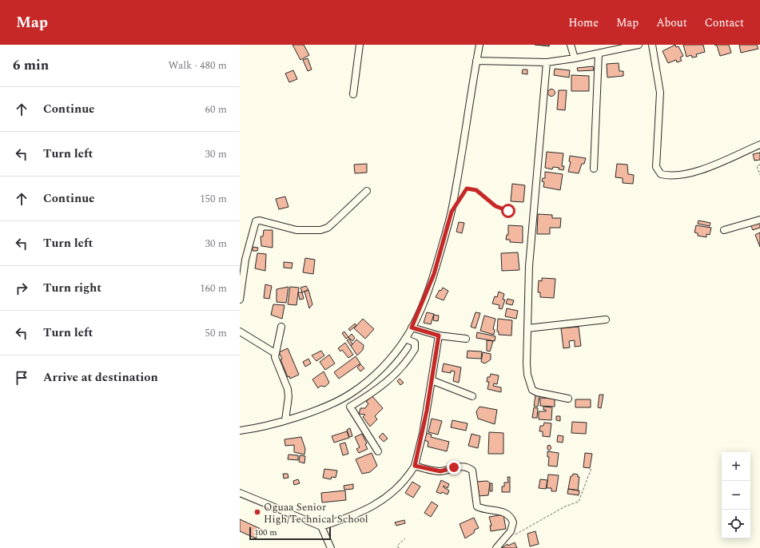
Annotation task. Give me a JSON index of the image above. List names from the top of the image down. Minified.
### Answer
{"places":["Oguaa Senior High/Technical School"],"scale_bar":"100 m","page":{"header":"Map","nav":["Home","Map","About","Contact"],"heading":["6 min","Walk · 480 m"],"list":[["Continue","60 m"],["Turn left","30 m"],["Continue","150 m"],["Turn left","30 m"],["Turn right","160 m"],["Turn left","50 m"],"Arrive at destination"],"map_buttons":["+","−"],"scale":"100 m"}}
